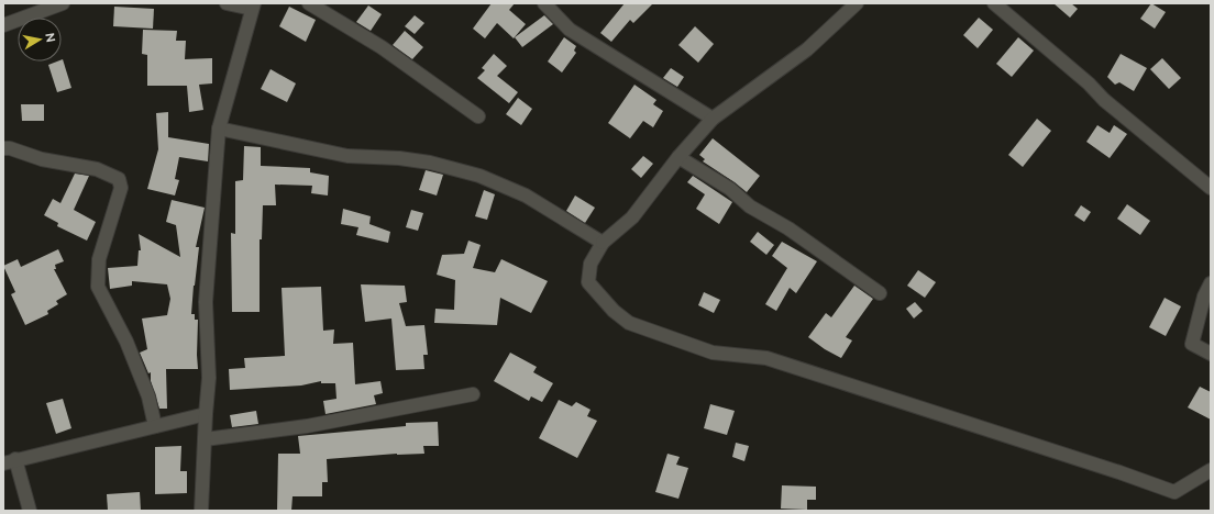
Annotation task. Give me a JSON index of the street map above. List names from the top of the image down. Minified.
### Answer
{"north":"right"}
